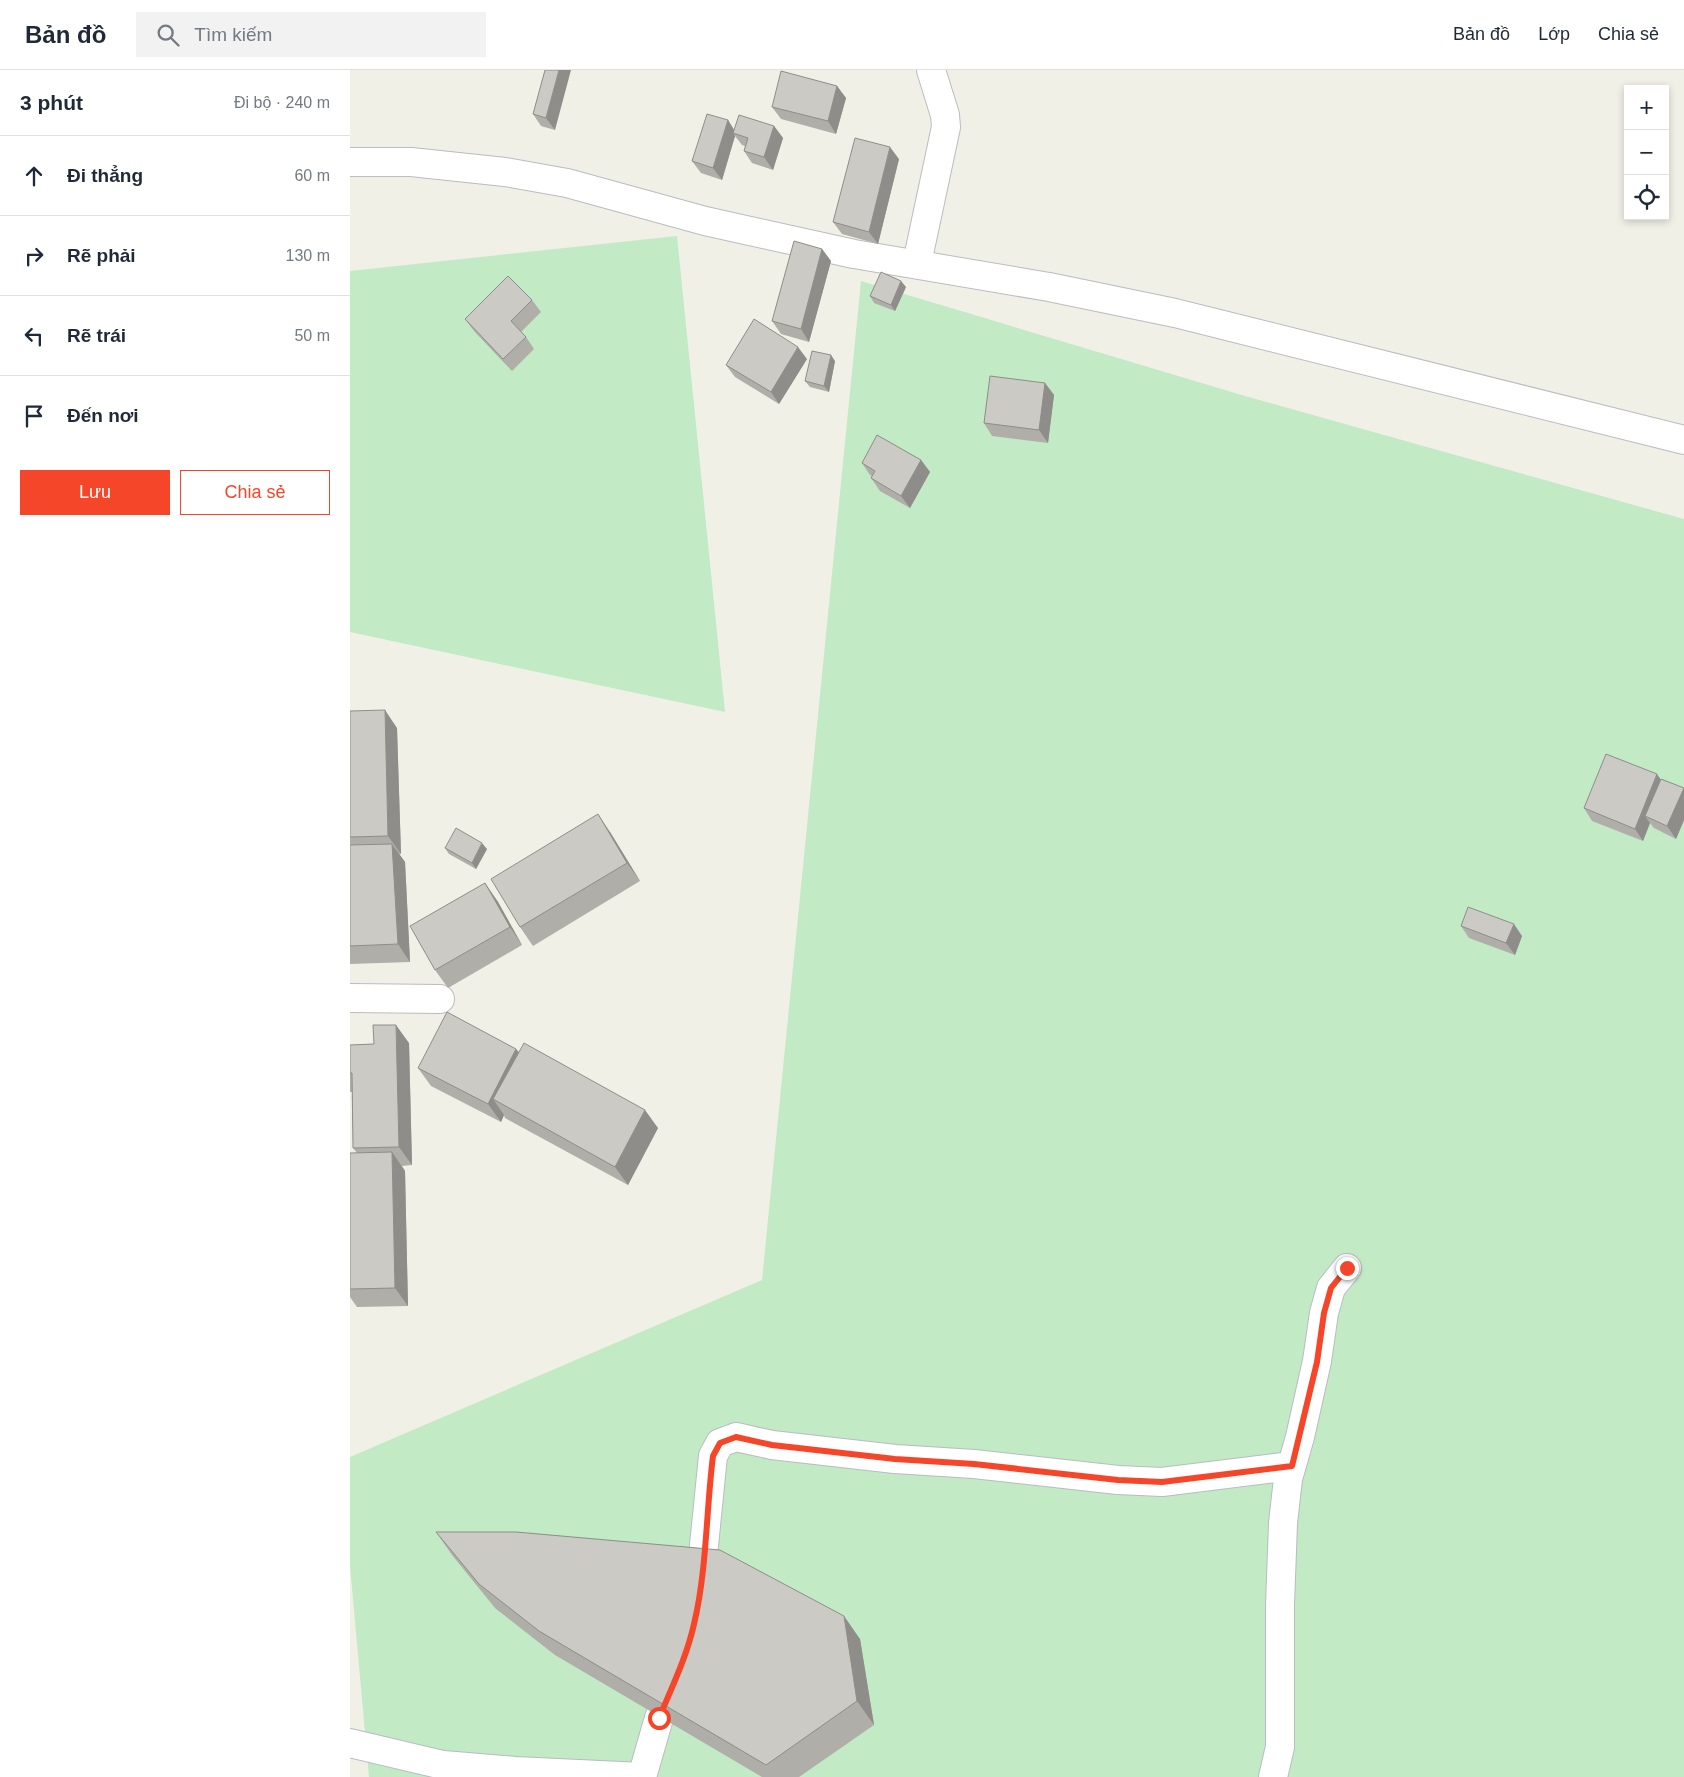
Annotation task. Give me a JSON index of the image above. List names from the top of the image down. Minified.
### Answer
{"page":{"header":"Bản đồ","search":"Tìm kiếm","nav":["Bản đồ","Lớp","Chia sẻ"],"heading":["3 phút","Đi bộ · 240 m"],"map_buttons":["+","−"],"list":[["Đi thẳng","60 m"],["Rẽ phải","130 m"],["Rẽ trái","50 m"],"Đến nơi"],"buttons":["Lưu","Chia sẻ"]}}
